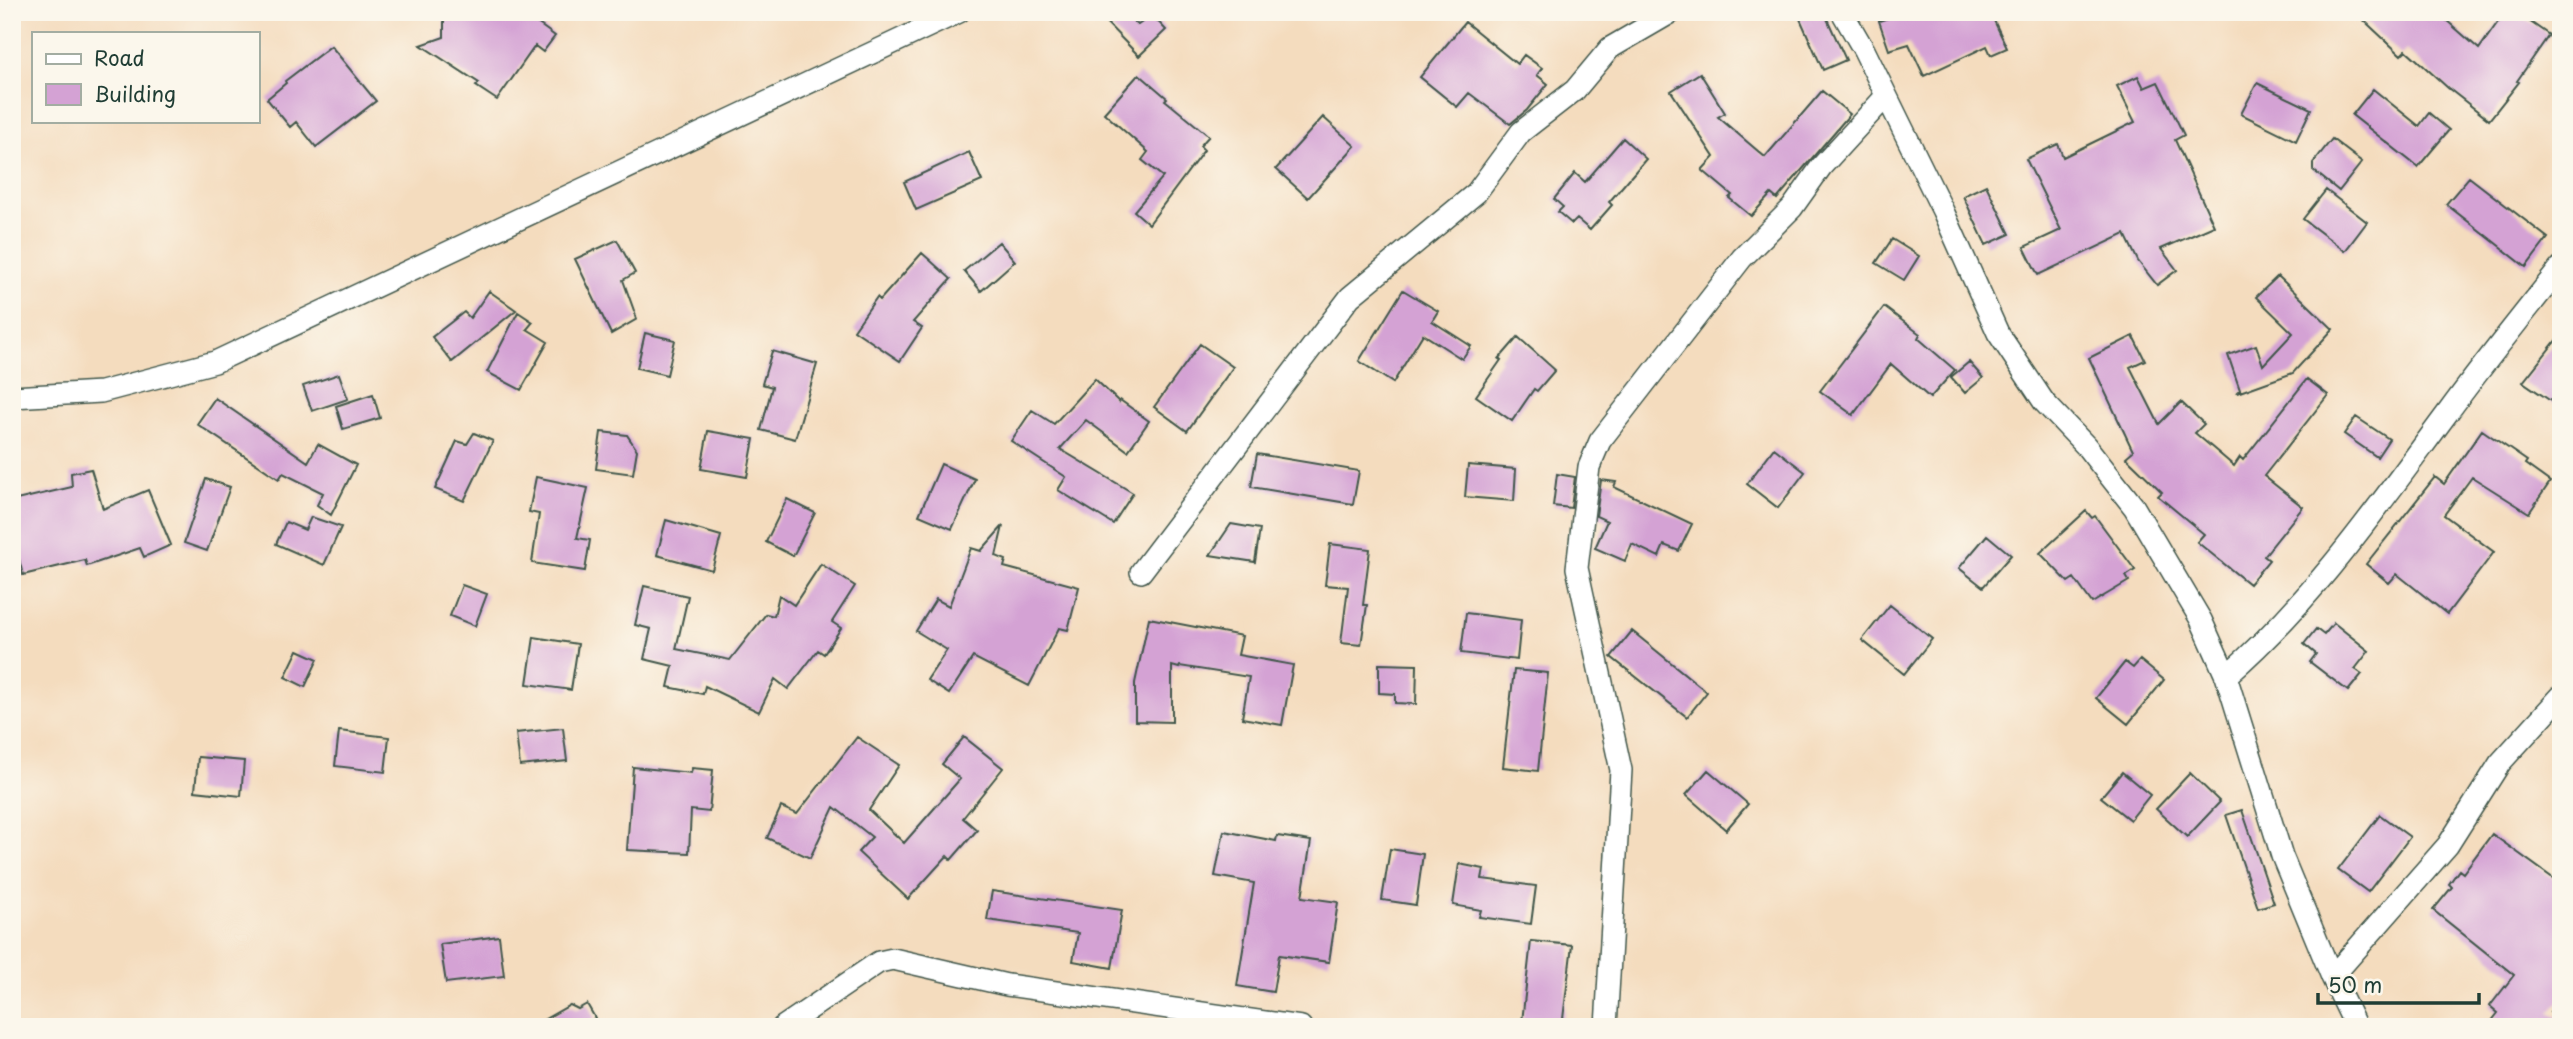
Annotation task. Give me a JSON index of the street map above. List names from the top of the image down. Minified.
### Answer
{"legend":["Road","Building"],"scale_bar":"50 m"}
